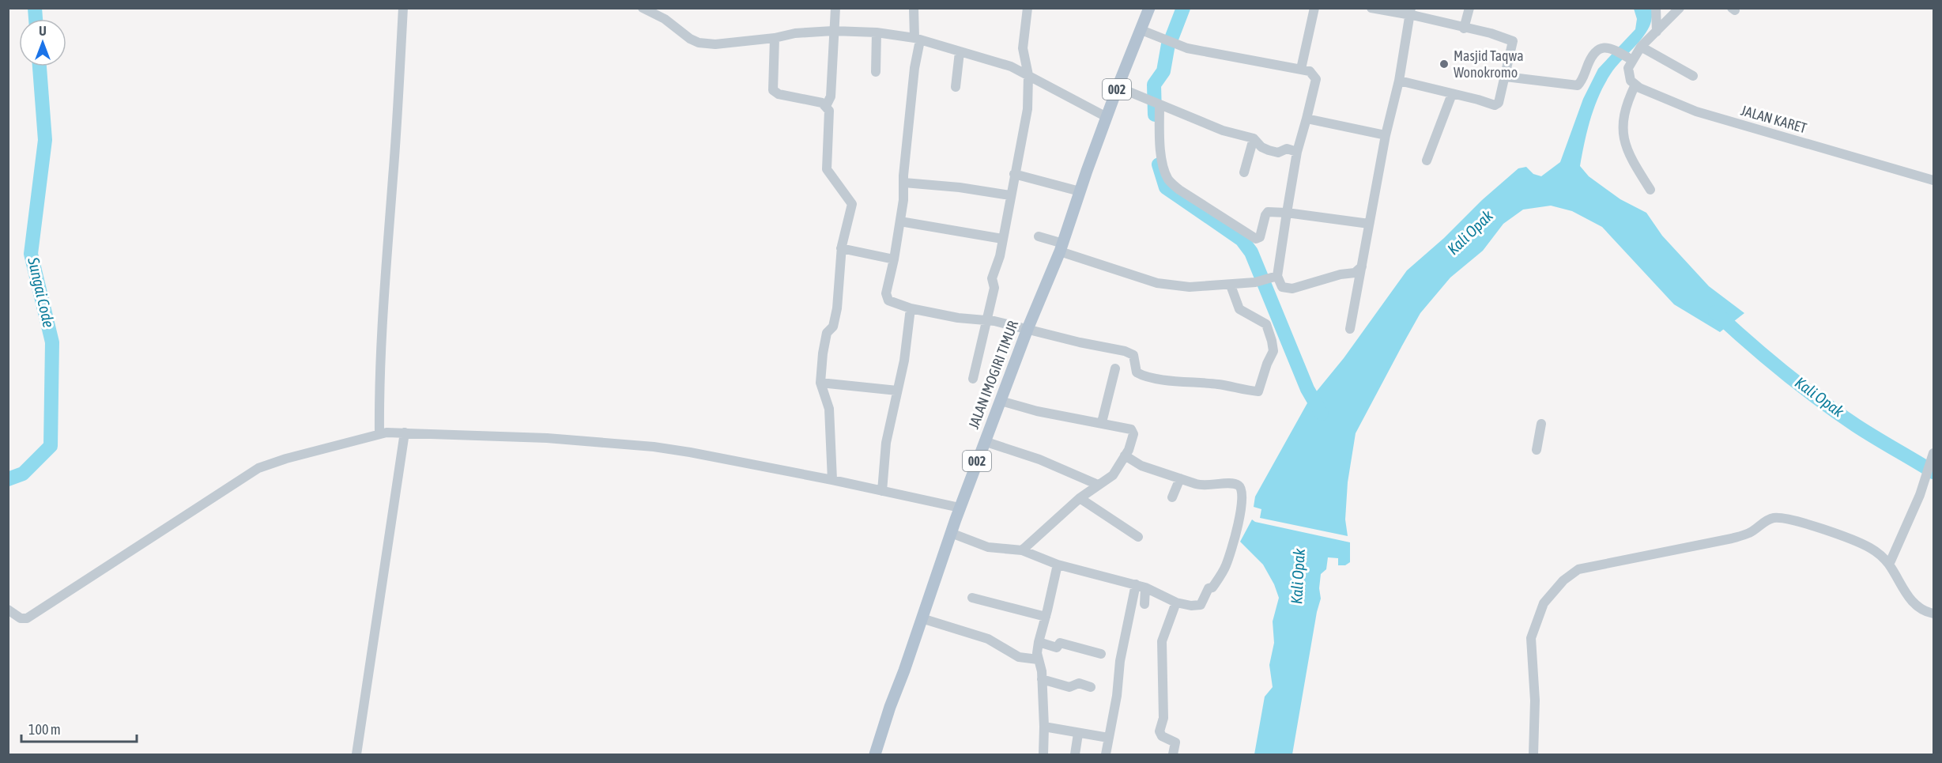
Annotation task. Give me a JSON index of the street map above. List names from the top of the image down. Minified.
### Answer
{"streets":{"main road":["002","JALAN IMOGIRI TIMUR"],"street":["JALAN KARET"]},"water":["Kali Opak","Sungai Code"],"places":["Masjid Taqwa Wonokromo"],"scale_bar":"100 m","north":"top"}
